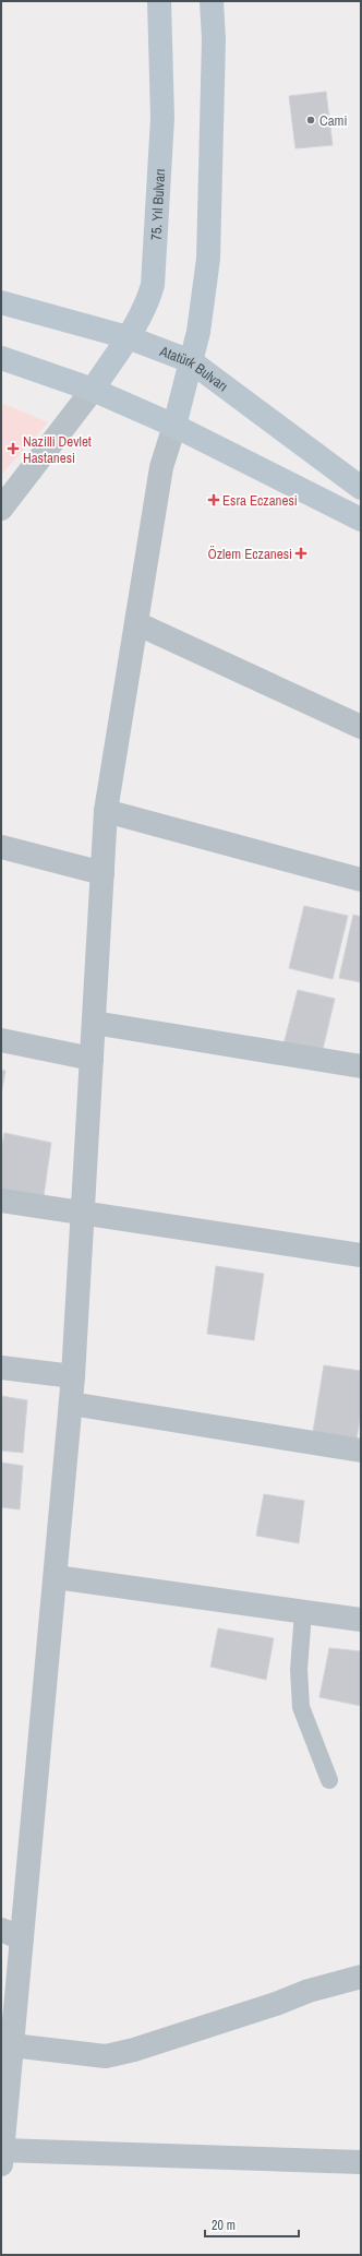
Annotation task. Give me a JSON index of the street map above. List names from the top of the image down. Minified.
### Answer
{"streets":{"main road":["75. Yıl Bulvarı","Atatürk Bulvarı"]},"crossings":[["75. Yıl Bulvarı","Atatürk Bulvarı"]],"places":{"other":["Cami"],"health":["Nazilli Devlet Hastanesi","Esra Eczanesi","Özlem Eczanesi"]},"scale_bar":"20 m"}
